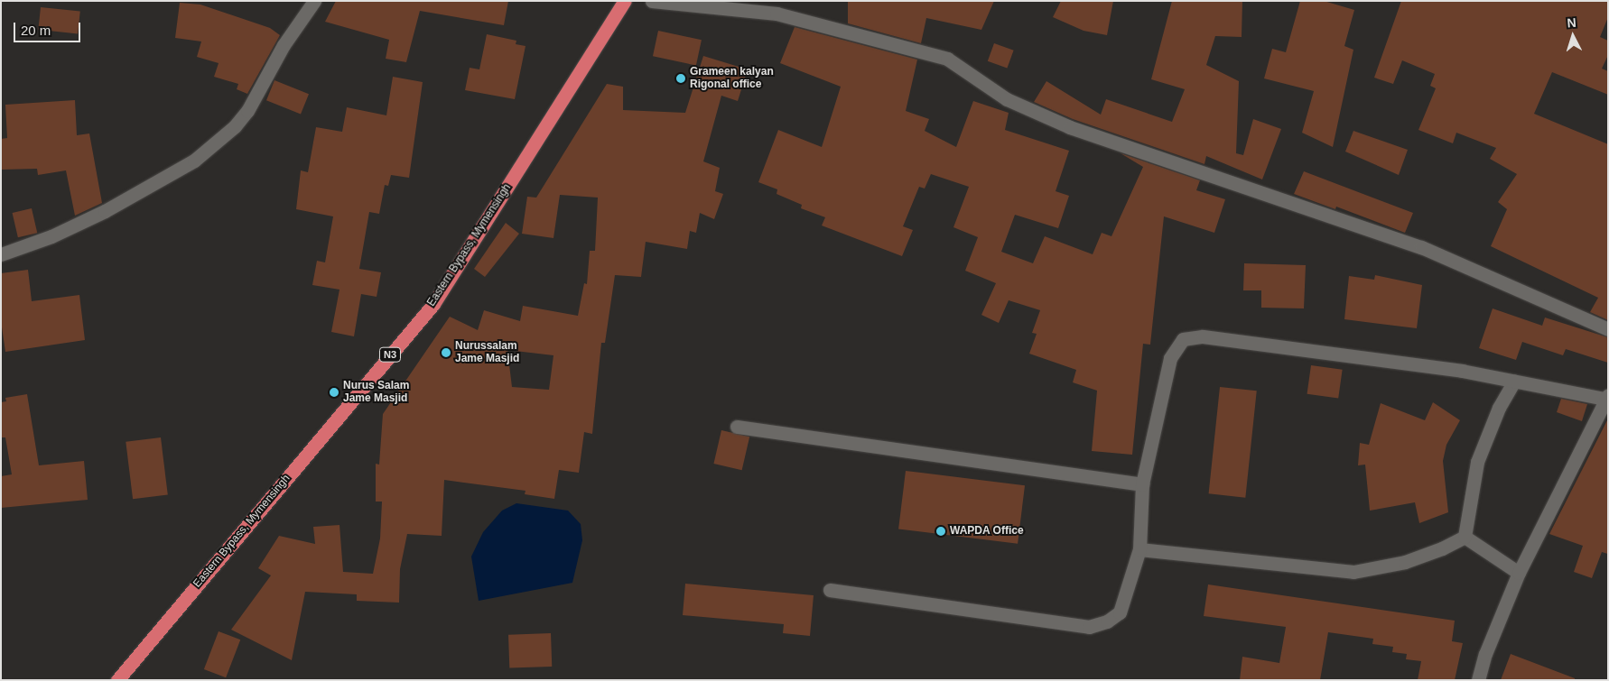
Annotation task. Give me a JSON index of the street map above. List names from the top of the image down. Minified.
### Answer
{"streets":{"highway":["Eastern Bypass, Mymensingh","N3"]},"places":["Grameen kalyan Rigonal office","Nurussalam Jame Masjid","Nurus Salam Jame Masjid","WAPDA Office"],"scale_bar":"20 m","north":"top"}
